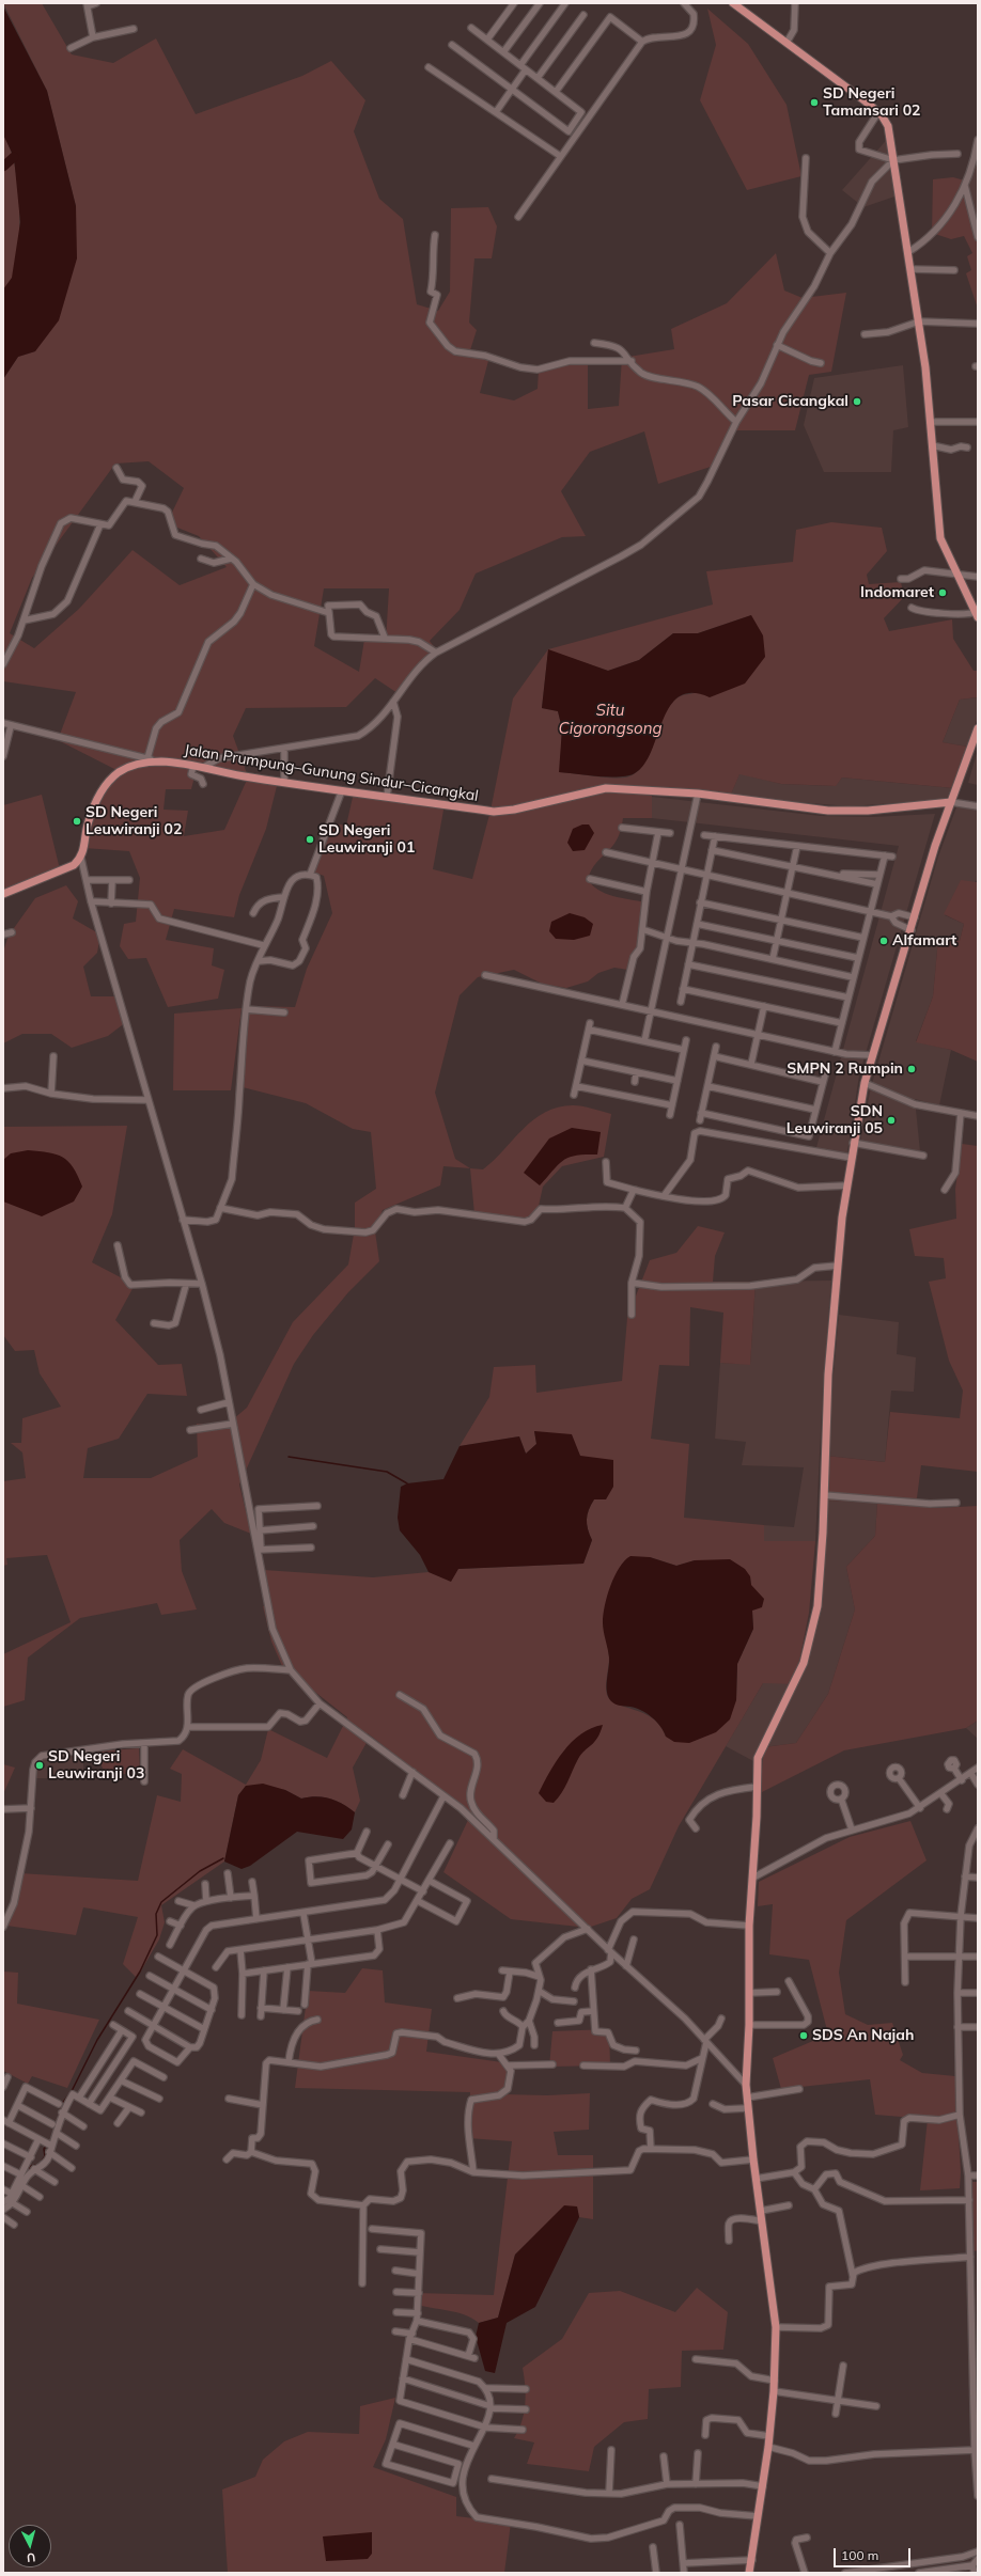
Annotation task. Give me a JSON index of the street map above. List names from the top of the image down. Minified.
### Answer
{"streets":{"main road":["Jalan Prumpung–Gunung Sindur–Cicangkal"]},"water":["Situ Cigorongsong"],"places":["SD Negeri Tamansari 02","Pasar Cicangkal","Indomaret","SD Negeri Leuwiranji 02","SD Negeri Leuwiranji 01","Alfamart","SMPN 2 Rumpin","SDN Leuwiranji 05","SD Negeri Leuwiranji 03","SDS An Najah"],"scale_bar":"100 m","north":"bottom"}
